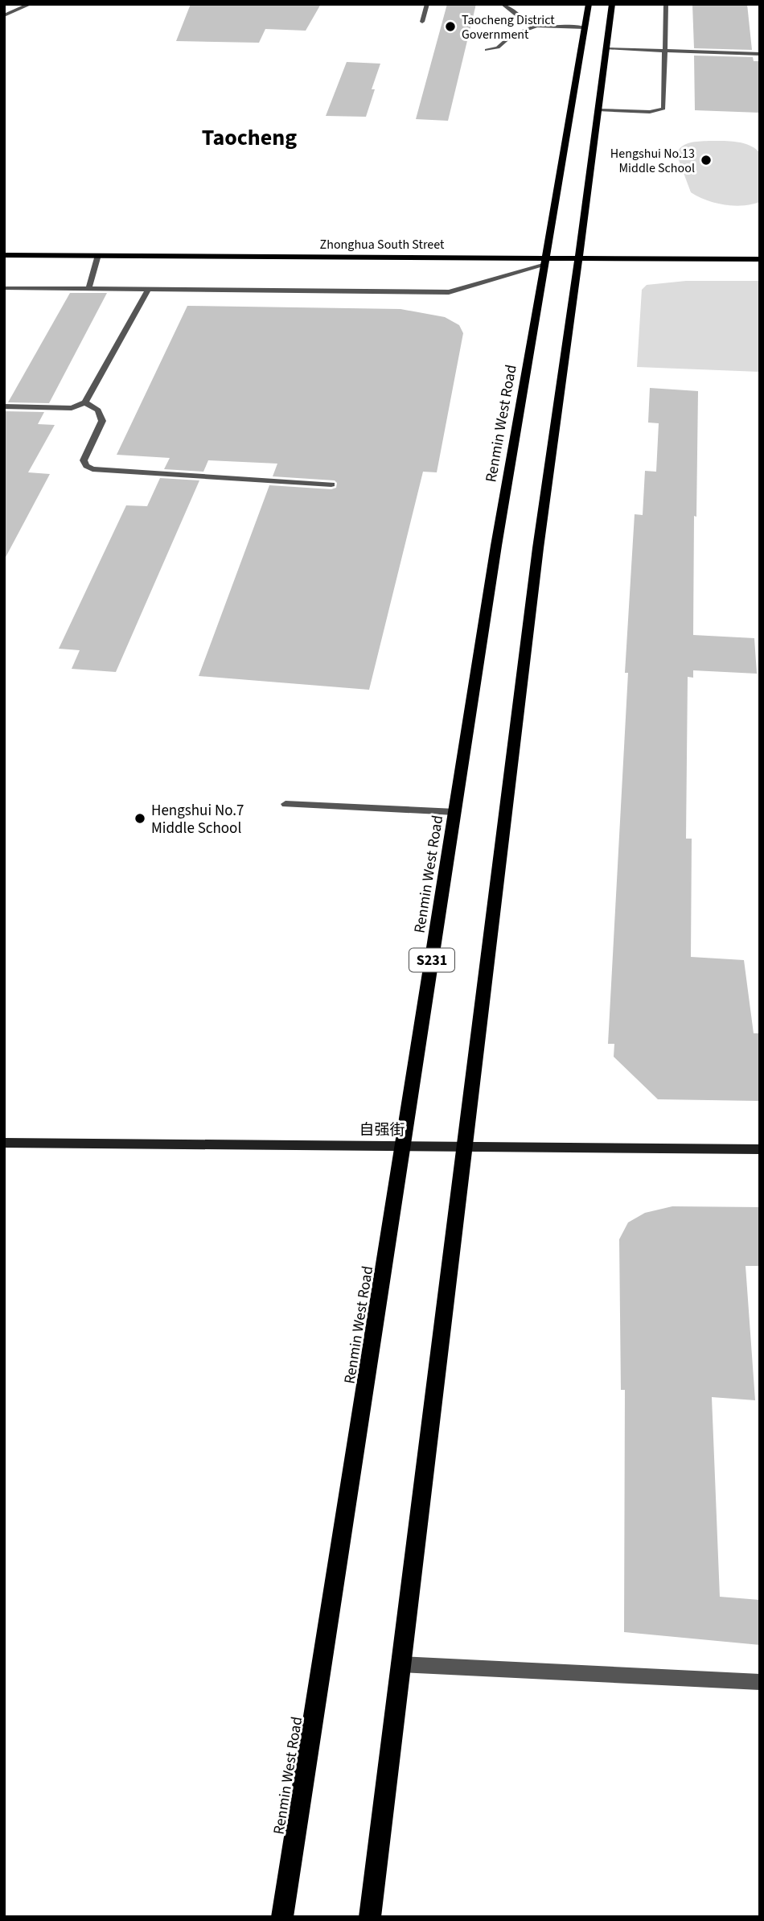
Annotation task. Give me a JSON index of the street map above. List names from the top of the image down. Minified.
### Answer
{"streets":{"main road":["Zhonghua South Street","Renmin West Road","S231"],"street":["自强街"]},"crossings":[["Zhonghua South Street","Renmin West Road"],["Renmin West Road","自强街"]],"districts":["Taocheng"],"places":["Taocheng District Government","Hengshui No.13 Middle School","Hengshui No.7 Middle School"]}
